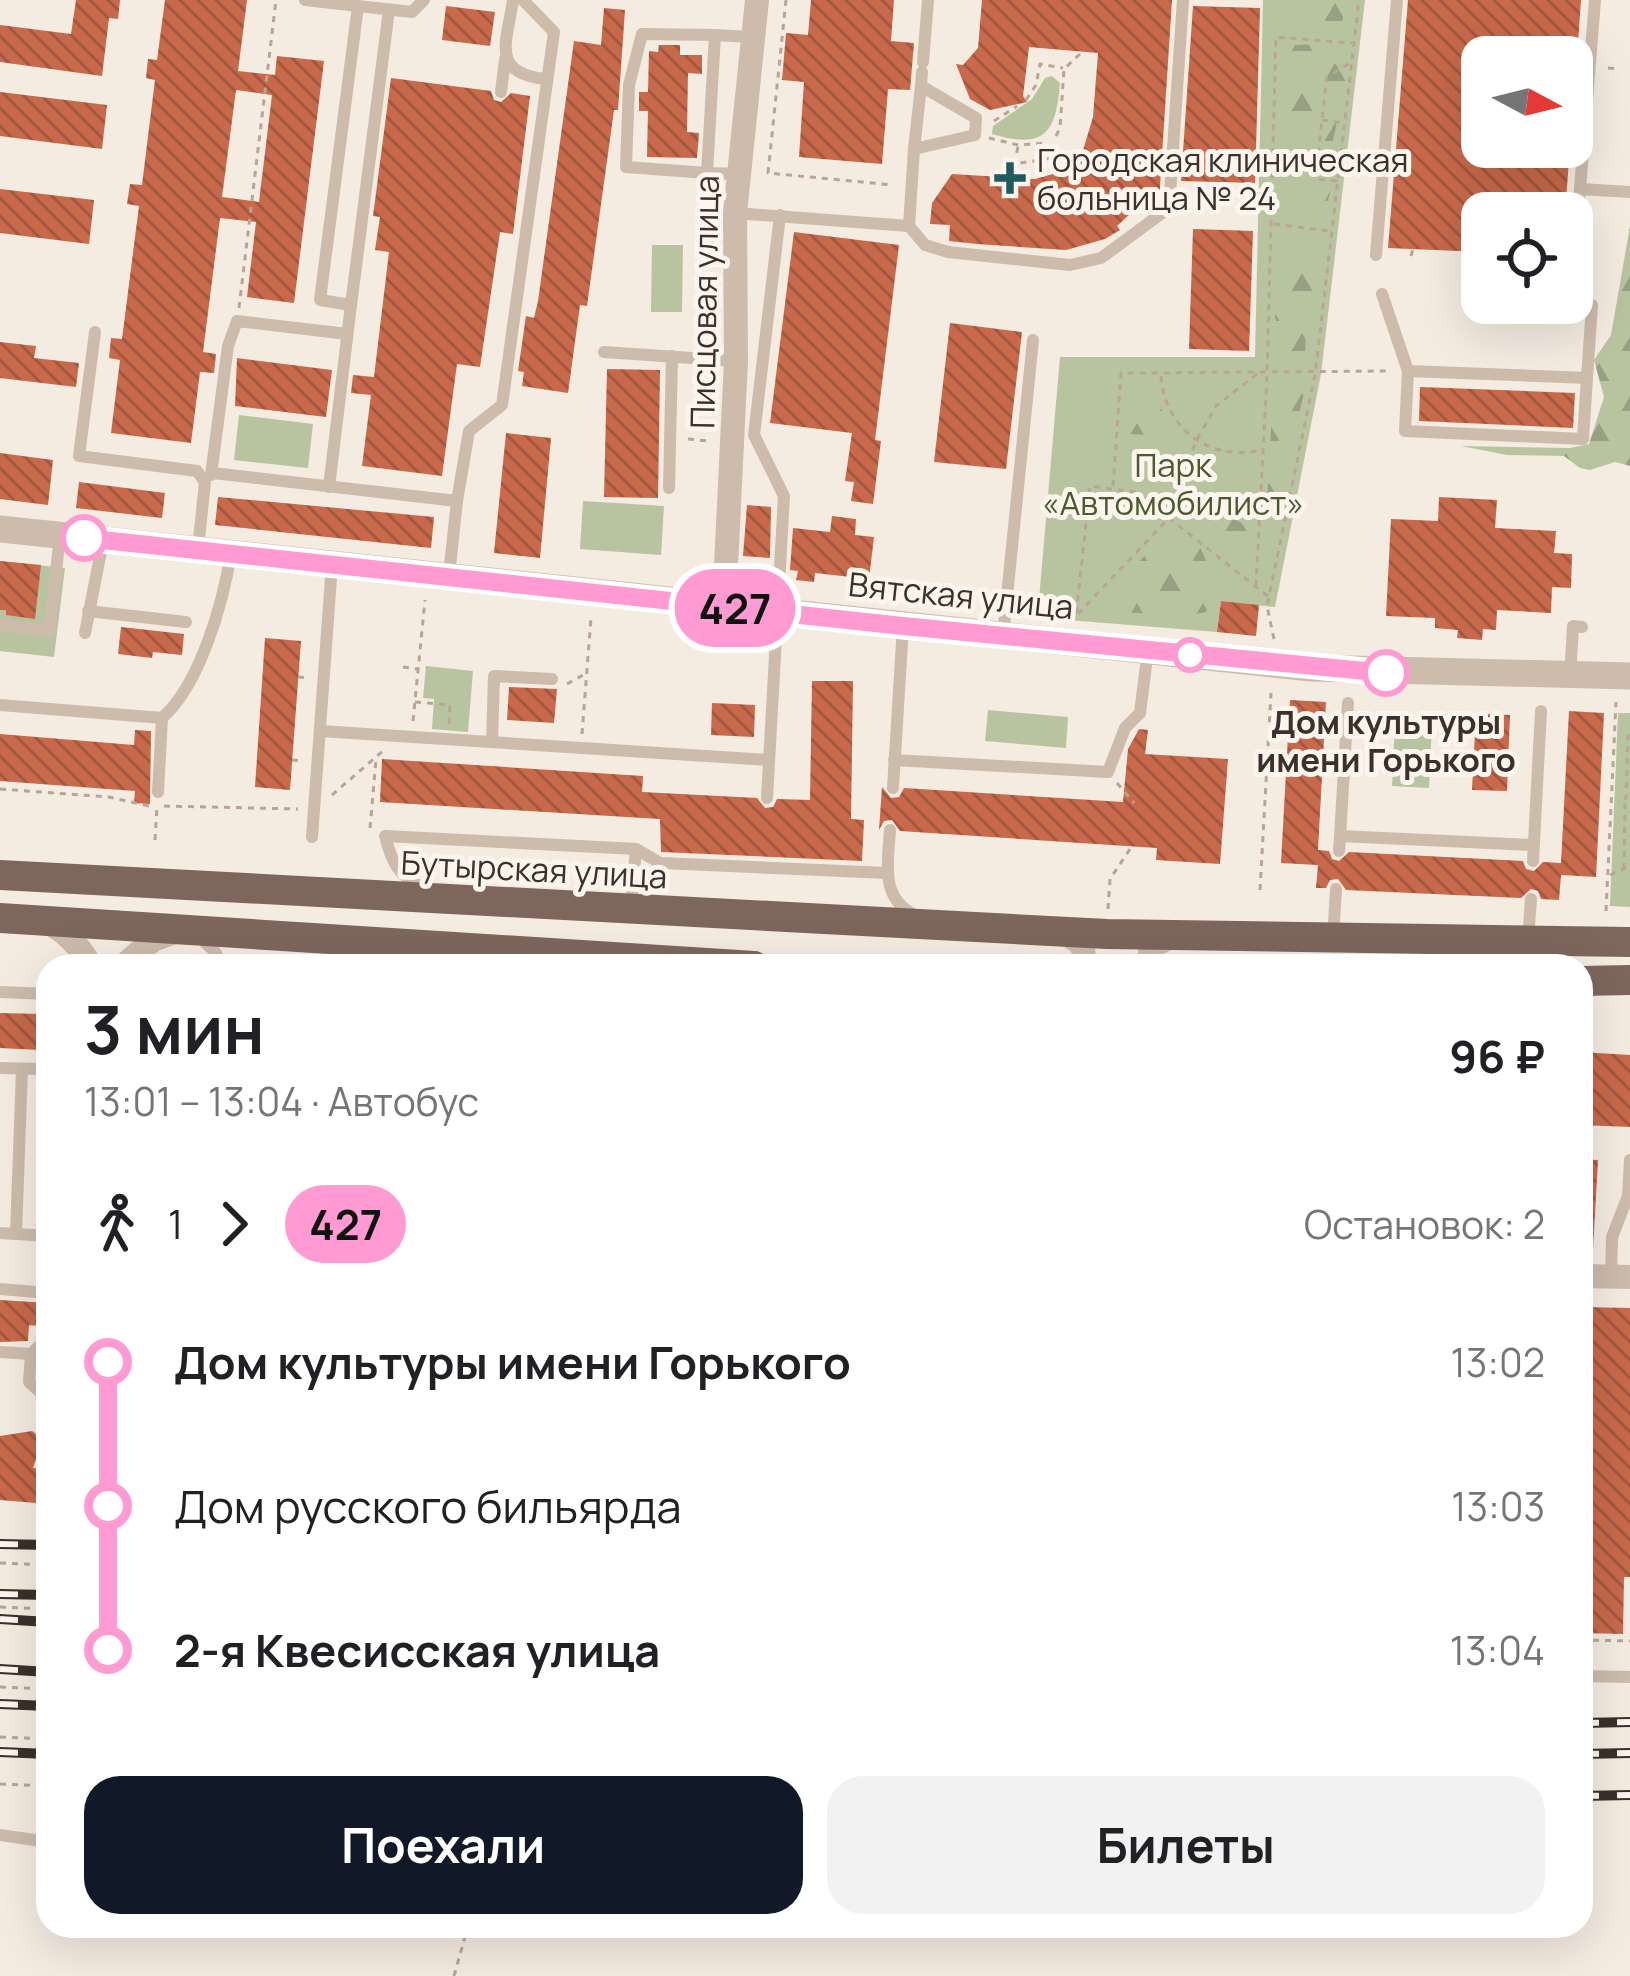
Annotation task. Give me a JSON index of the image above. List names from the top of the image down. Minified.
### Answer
{"streets":{"main road":["Бутырская улица"],"street":["Писцовая улица","Вятская улица"]},"crossings":[["Писцовая улица","Вятская улица"]],"parks":["Парк «Автомобилист»"],"places":{"health":["Городская клиническая больница № 24"],"other":["Дом культуры имени Горького"]},"lines":["bus line 427"],"north":"right","page":{"on_map":"427","heading":["3 мин","13:01 – 13:04 · Автобус","96 ₽"],"legs":["1","427","Остановок: 2"],"list":[{"name":"Дом культуры имени Горького","value":"13:02"},{"name":"Дом русского бильярда","value":"13:03"},{"name":"2-я Квесисская улица","value":"13:04"}],"buttons":["Поехали","Билеты"]}}
